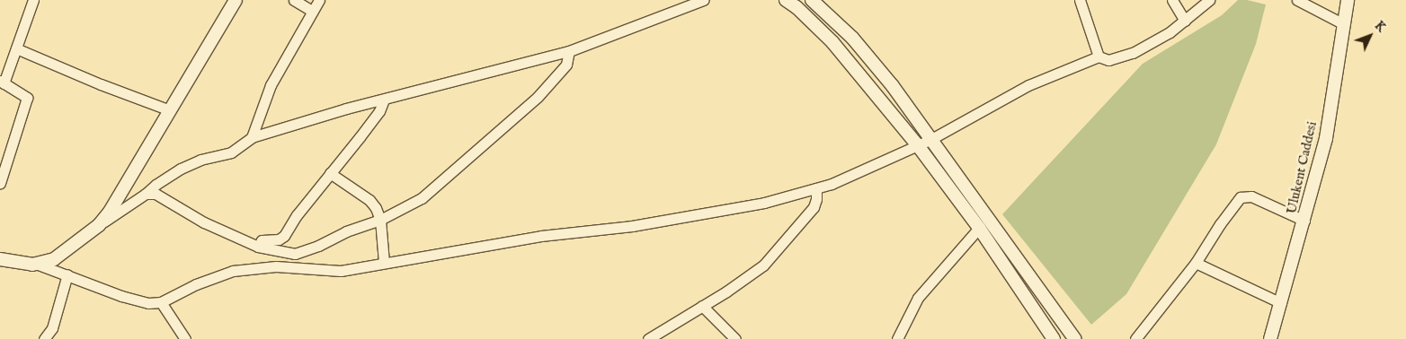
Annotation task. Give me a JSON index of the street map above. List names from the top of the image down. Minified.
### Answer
{"streets":{"street":["Ulukent Caddesi"]},"north":"top right"}
